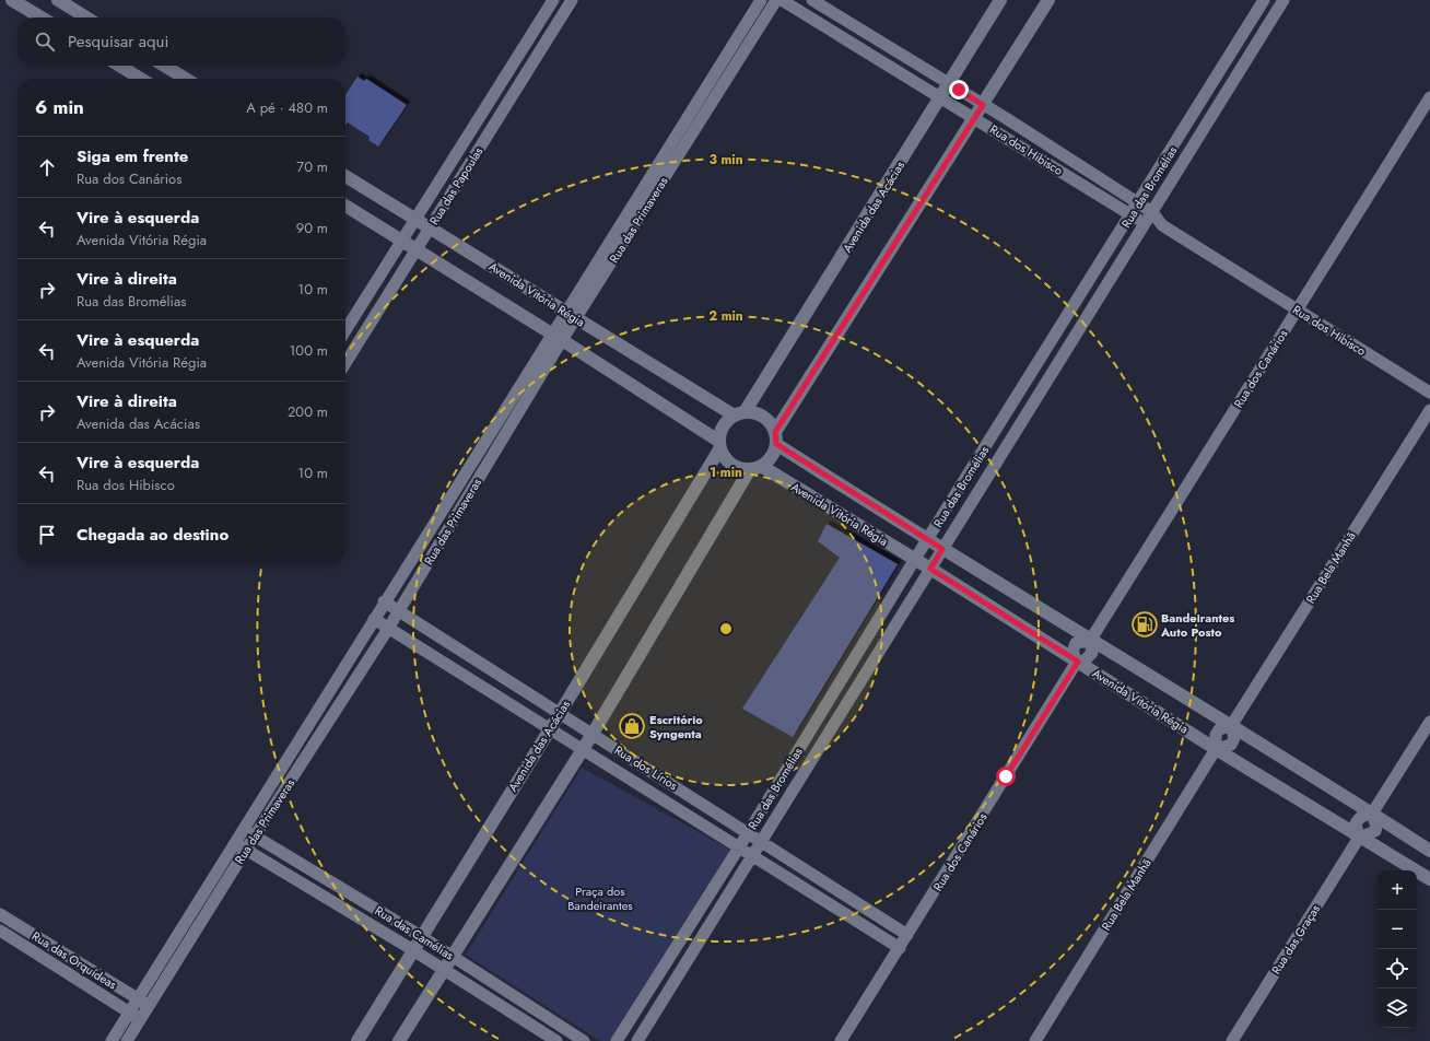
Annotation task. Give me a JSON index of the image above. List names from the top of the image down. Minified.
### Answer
{"streets":{"street":["Rua dos Hibisco","Rua das Papoulas","Rua das Bromélias","Avenida das Acácias","Rua das Primaveras","Avenida Vitória Régia","Rua dos Canários","Rua Bela Manhã","Rua dos Lírios","Rua das Camélias","Rua das Graças","Rua das Orquídeas"]},"crossings":[["Rua dos Hibisco","Rua das Bromélias"],["Rua dos Hibisco","Avenida das Acácias"],["Rua dos Hibisco","Rua dos Canários"],["Rua das Papoulas","Avenida Vitória Régia"],["Rua das Bromélias","Avenida Vitória Régia"],["Rua das Bromélias","Rua dos Lírios"],["Avenida das Acácias","Avenida Vitória Régia"],["Avenida das Acácias","Rua dos Lírios"],["Avenida das Acácias","Rua das Camélias"],["Rua das Primaveras","Avenida Vitória Régia"],["Rua das Primaveras","Rua dos Lírios"],["Rua das Primaveras","Rua das Camélias"],["Rua das Primaveras","Rua das Orquídeas"],["Avenida Vitória Régia","Rua dos Canários"],["Avenida Vitória Régia","Rua Bela Manhã"],["Avenida Vitória Régia","Rua das Graças"],["Rua dos Canários","Rua dos Lírios"]],"parks":["Praça dos Bandeirantes"],"places":{"fuel station":["Bandeirantes Auto Posto"],"shop":["Escritório Syngenta"]},"page":{"search":"Pesquisar aqui","heading":["6 min","A pé · 480 m"],"list":[["Siga em frente","Rua dos Canários","70 m"],["Vire à esquerda","Avenida Vitória Régia","90 m"],["Vire à direita","Rua das Bromélias","10 m"],["Vire à esquerda","Avenida Vitória Régia","100 m"],["Vire à direita","Avenida das Acácias","200 m"],["Vire à esquerda","Rua dos Hibisco","10 m"],"Chegada ao destino"],"map_buttons":["+","−"]},"rings":["3 min","2 min","1 min"]}
